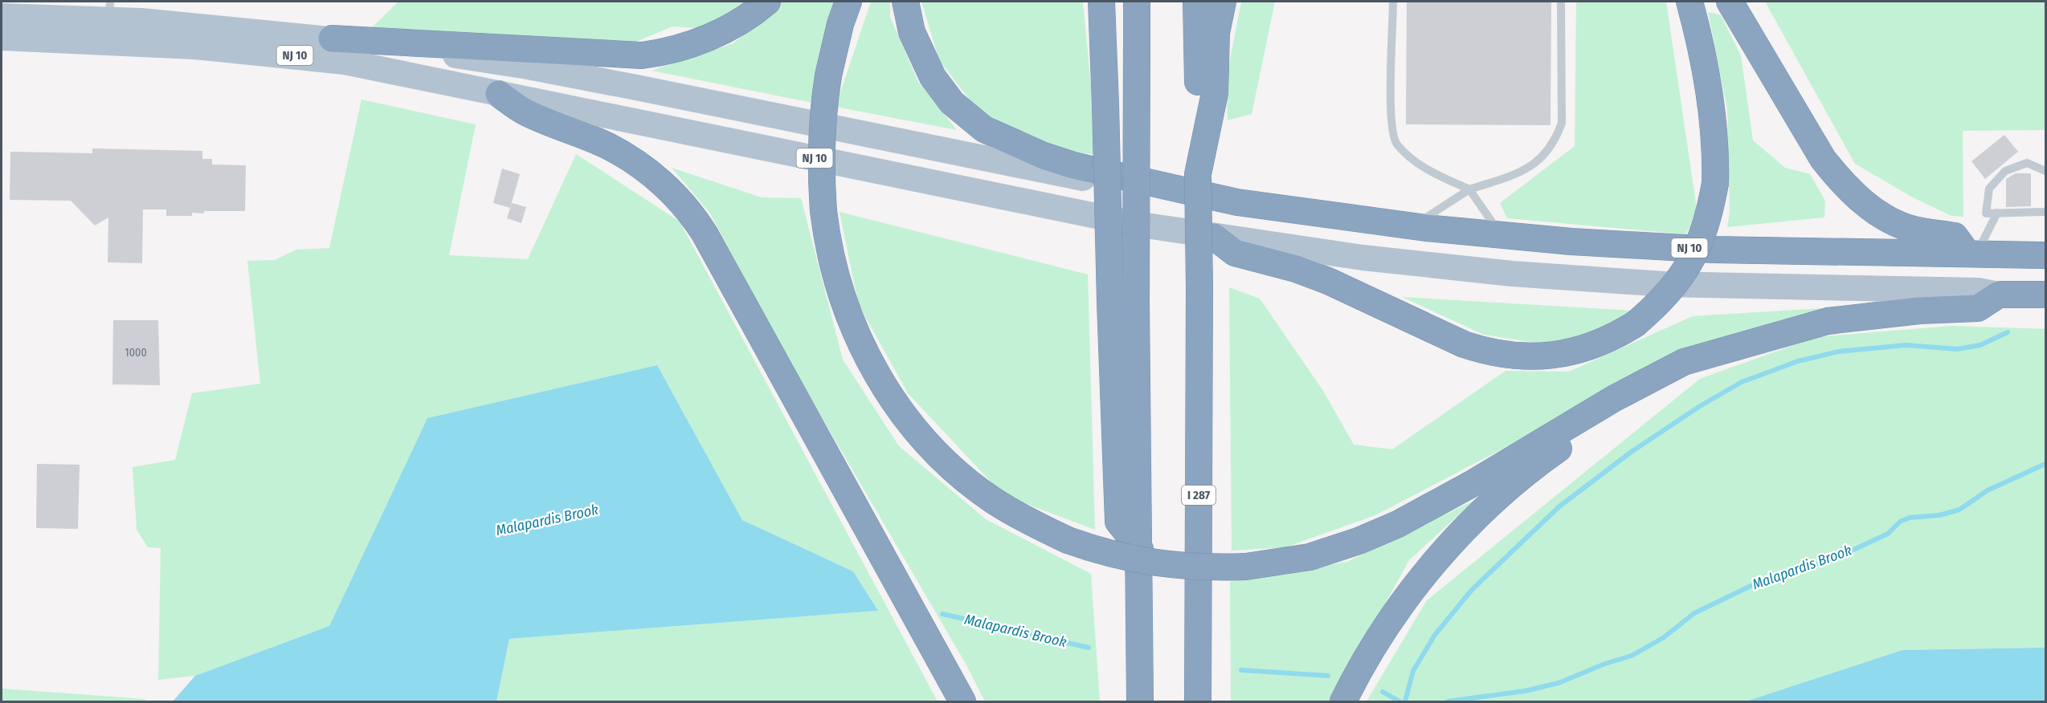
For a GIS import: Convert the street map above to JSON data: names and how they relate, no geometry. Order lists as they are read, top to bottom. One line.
{"streets":{"highway":["NJ 10","I 287"]},"water":["Malapardis Brook"],"house_numbers":["1000"]}
